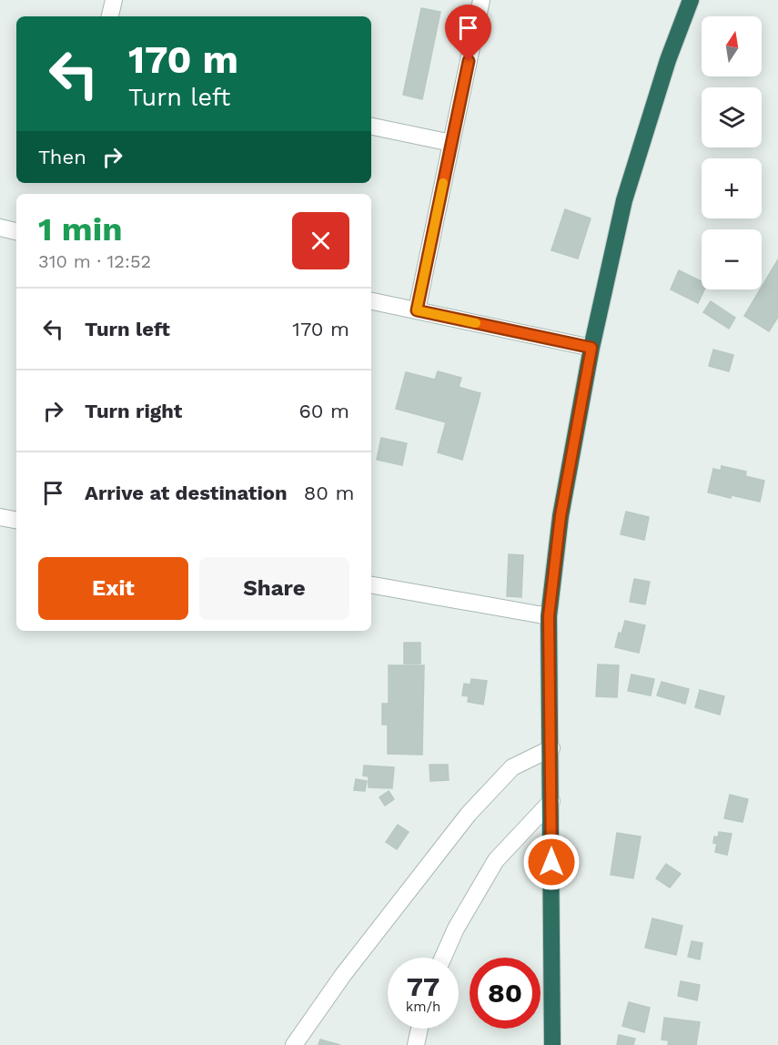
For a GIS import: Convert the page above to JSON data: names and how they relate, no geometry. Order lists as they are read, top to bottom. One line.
{"north":"top","page":{"map_buttons":["+","−"],"turn":["170 m","Turn left"],"then":"Then","heading":["1 min","310 m · 12:52"],"list":[{"name":"Turn left","value":"170 m"},{"name":"Turn right","value":"60 m"},{"name":"Arrive at destination","value":"80 m"}],"buttons":["Exit","Share"],"speed":"77 km/h","limit":"80"}}
